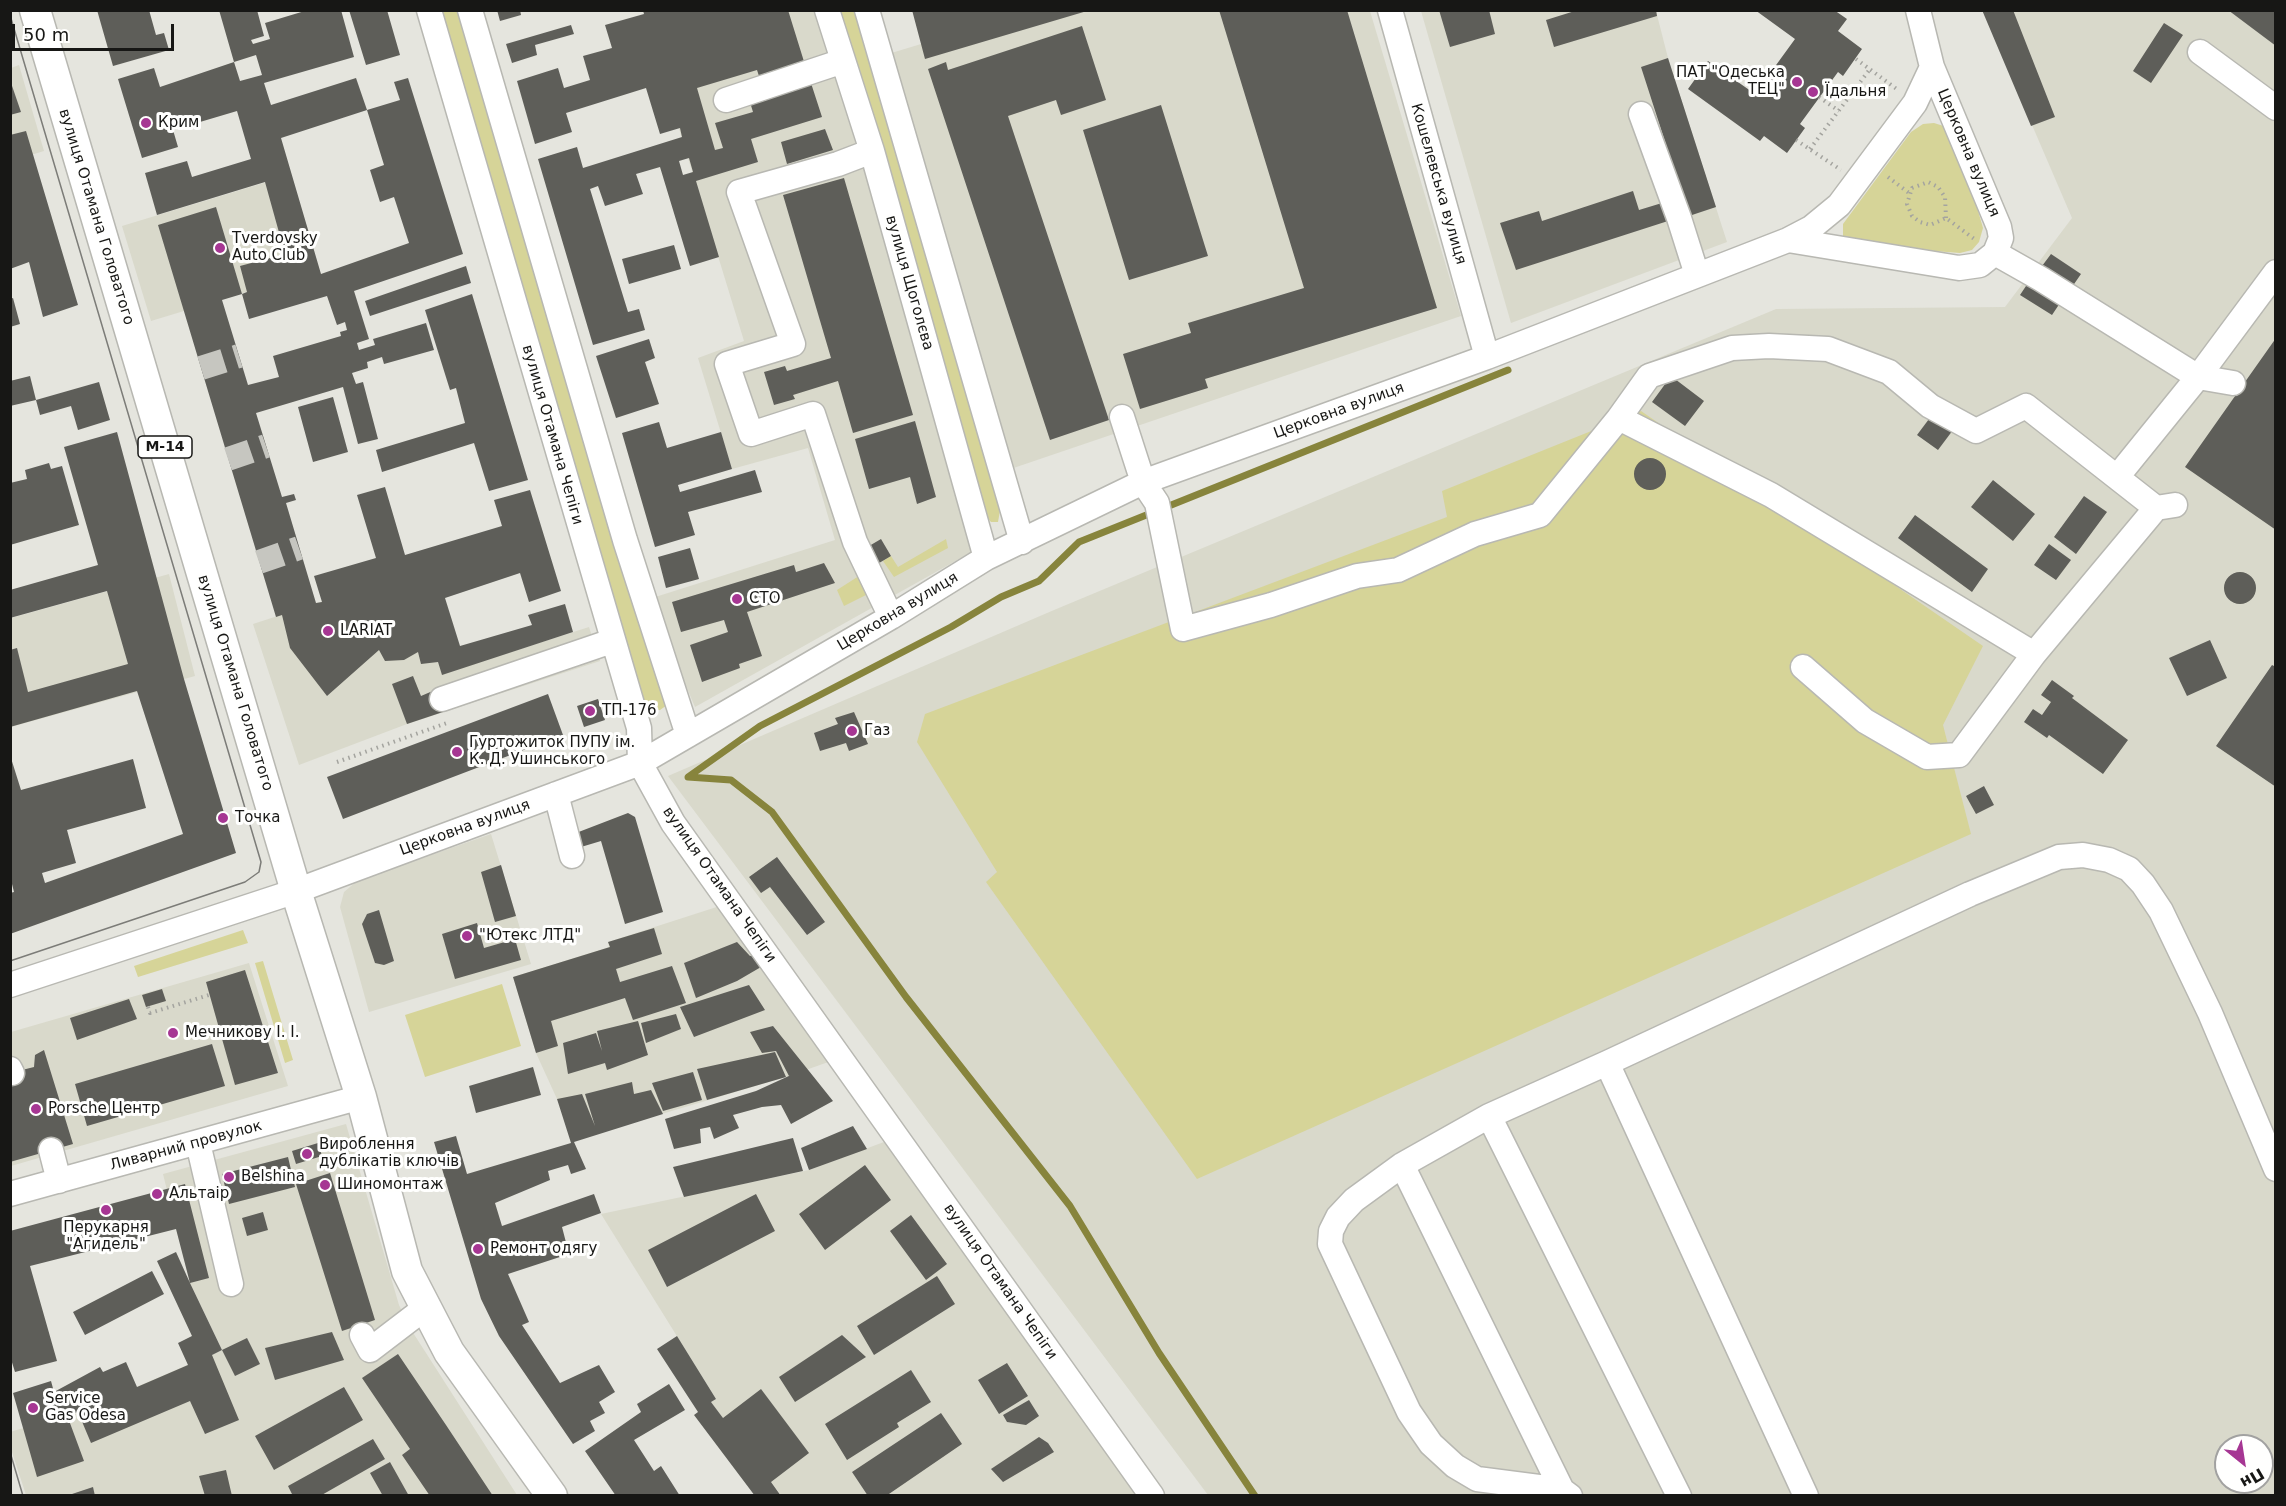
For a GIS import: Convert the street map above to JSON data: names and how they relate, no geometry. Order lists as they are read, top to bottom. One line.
{"streets":{"main road":["вулиця Отамана Головатого","М-14"],"street":["Церковна вулиця","Кошелевська вулиця","вулиця Щоголєва","вулиця Отамана Чепіги","Ливарний провулок"]},"crossings":[["Церковна вулиця","Кошелевська вулиця"],["Церковна вулиця","вулиця Отамана Головатого"],["Церковна вулиця","вулиця Щоголєва"],["Церковна вулиця","вулиця Отамана Чепіги"],["вулиця Отамана Головатого","Ливарний провулок"]],"places":["ПАТ \"Одеська ТЕЦ\"","Їдальня","Крим","Tverdovsky Auto Club","СТО","LARIAT","ТП-176","Газ","Гуртожиток ПУПУ ім. К. Д. Ушинського","Точка","\"Ютекс ЛТД\"","Мечникову І. І.","Porsche Центр","Вироблення дублікатів ключів","Belshina","Шиномонтаж","Альтаір","Перукарня \"Агидель\"","Ремонт одягу","Service Gas Odesa"],"scale_bar":"50 m","north":"bottom right"}
